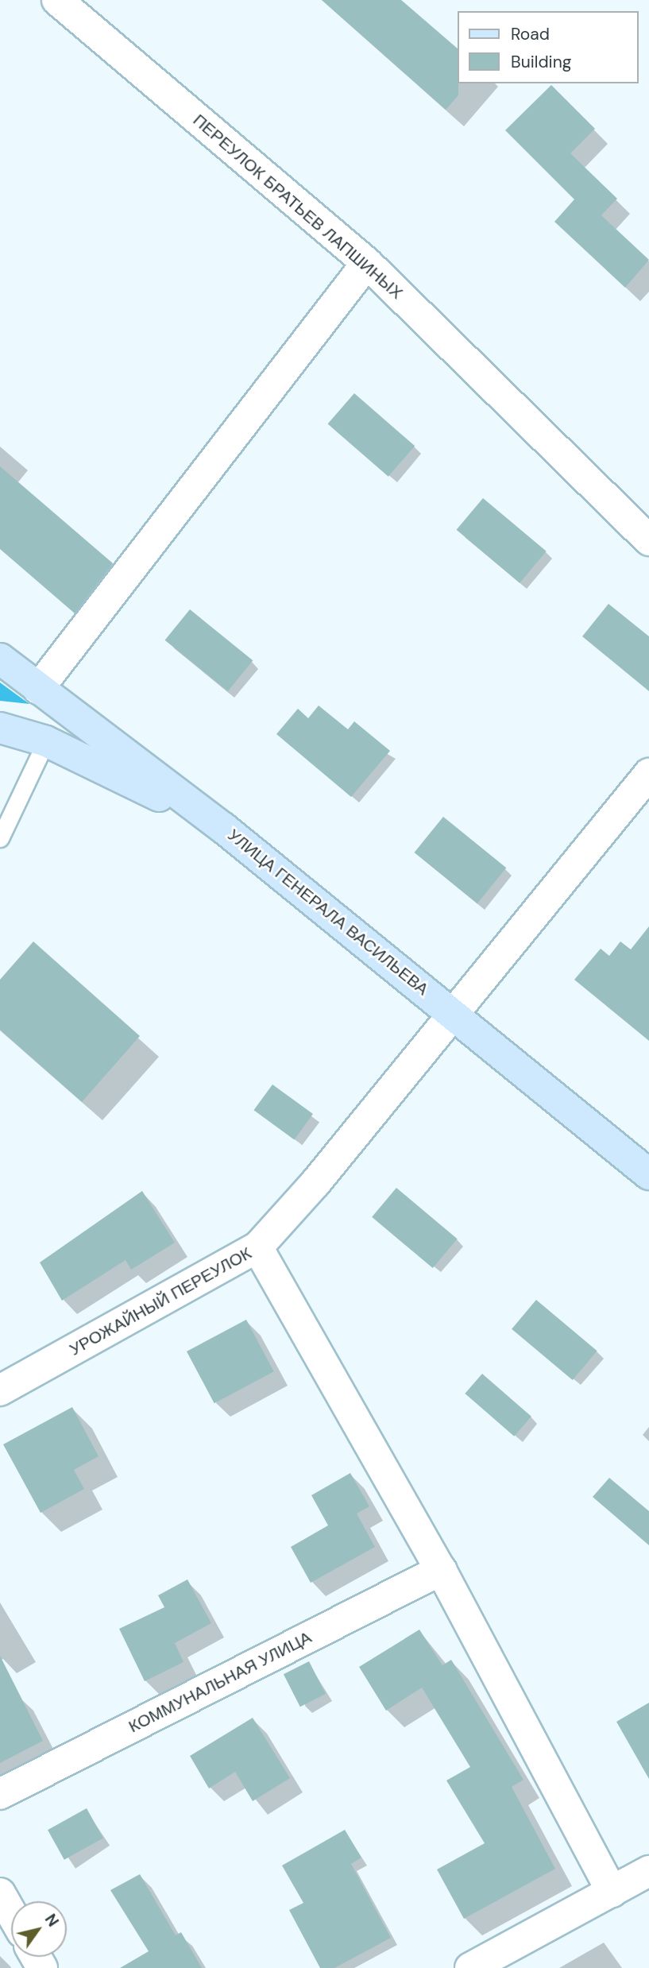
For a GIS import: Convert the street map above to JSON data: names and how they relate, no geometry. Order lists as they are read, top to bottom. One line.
{"streets":{"main road":["УЛИЦА ГЕНЕРАЛА ВАСИЛЬЕВА"],"street":["ПЕРЕУЛОК БРАТЬЕВ ЛАПШИНЫХ","УРОЖАЙНЫЙ ПЕРЕУЛОК","КОММУНАЛЬНАЯ УЛИЦА"]},"crossings":[["УЛИЦА ГЕНЕРАЛА ВАСИЛЬЕВА","УРОЖАЙНЫЙ ПЕРЕУЛОК"]],"legend":["Road","Building"],"north":"top right"}
